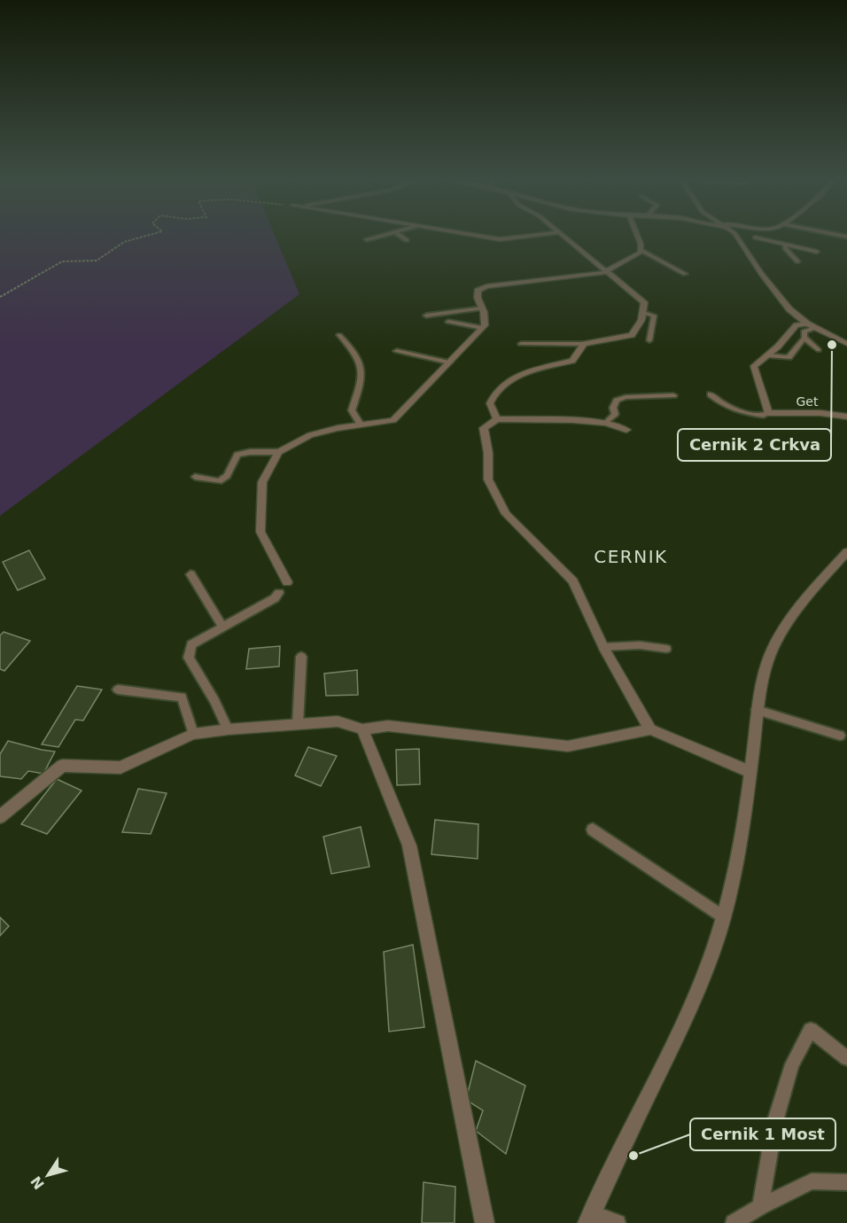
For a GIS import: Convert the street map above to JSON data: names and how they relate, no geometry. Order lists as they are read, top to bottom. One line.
{"streets":{"street":["Get"]},"districts":["CERNIK"],"places":["Cernik 2 Crkva","Cernik 1 Most"],"north":"bottom left"}
